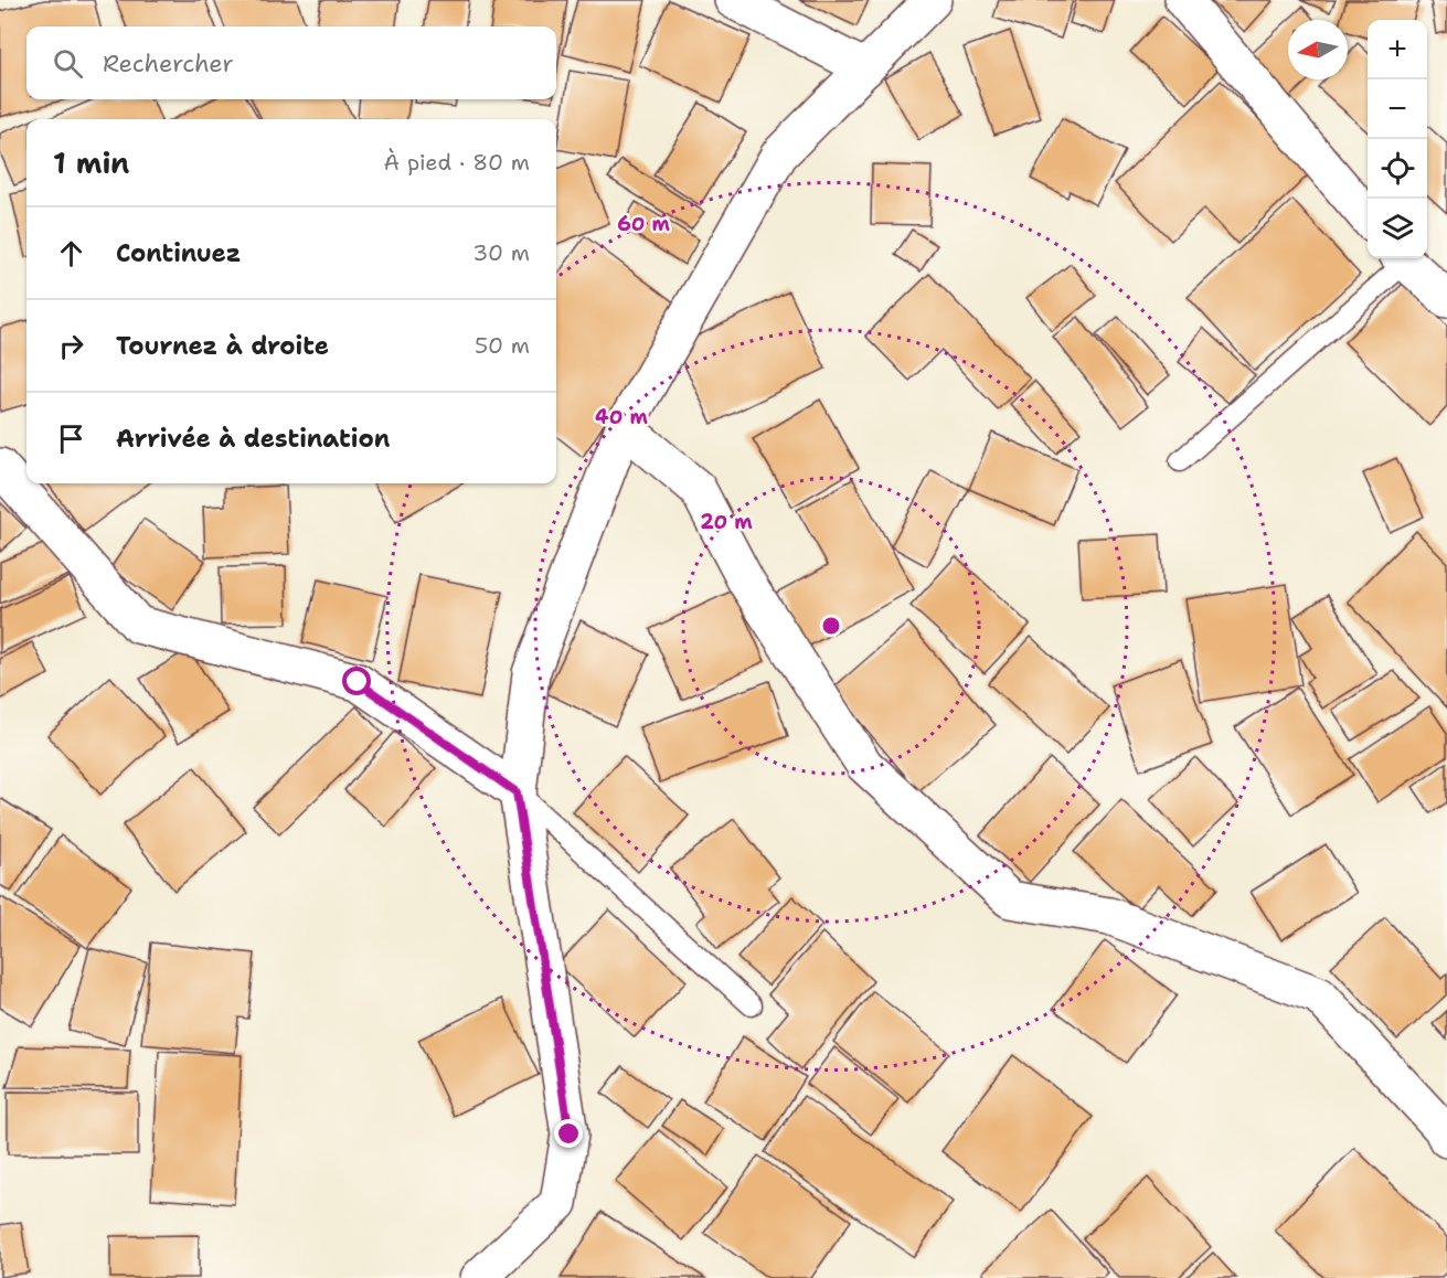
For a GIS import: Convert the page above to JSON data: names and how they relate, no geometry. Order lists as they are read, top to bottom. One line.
{"north":"left","page":{"map_buttons":["+","−"],"search":"Rechercher","heading":["1 min","À pied · 80 m"],"list":[["Continuez","30 m"],["Tournez à droite","50 m"],"Arrivée à destination"]},"rings":["60 m","40 m","20 m"]}
